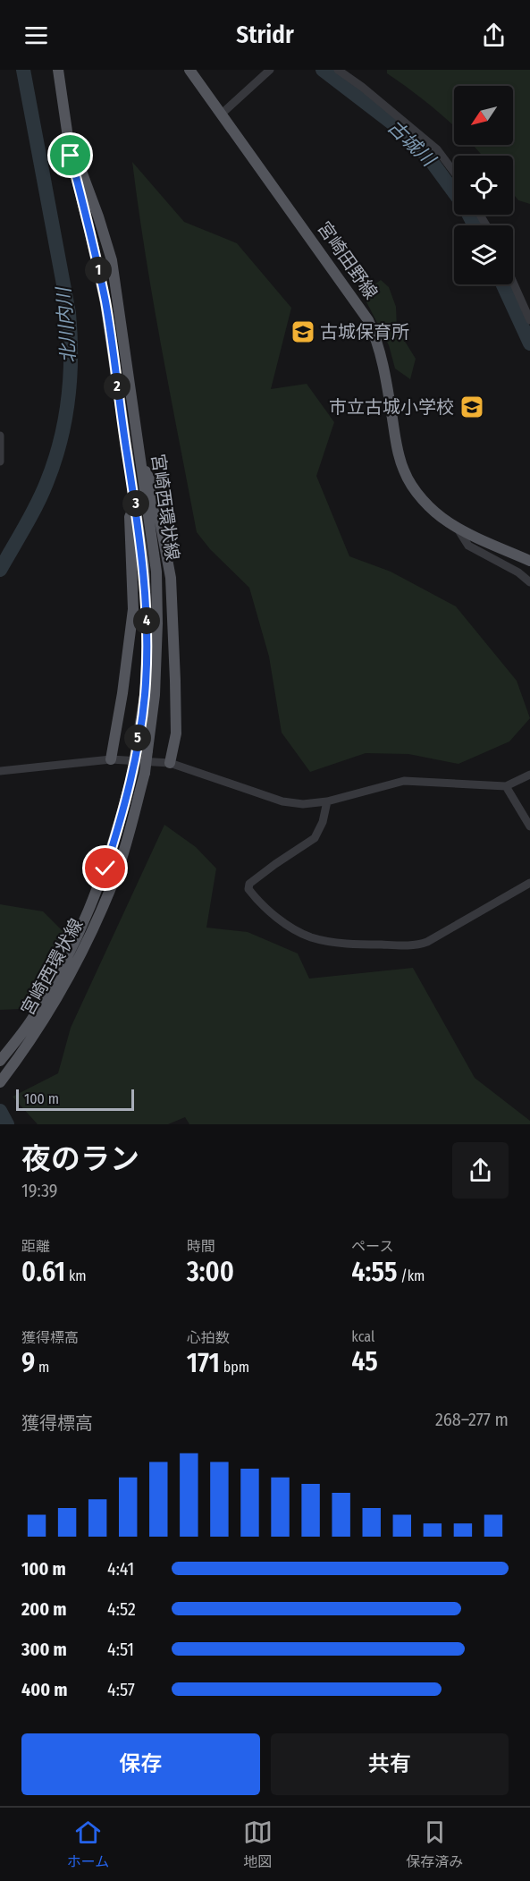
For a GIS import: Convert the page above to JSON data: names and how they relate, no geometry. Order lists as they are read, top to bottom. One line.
{"streets":{"main road":["宮崎田野線","宮崎西環状線"]},"water":["古城川","北川内川"],"places":{"school or university":["古城保育所","市立古城小学校"]},"scale_bar":"100 m","north":"bottom left","page":{"header":"Stridr","pins":["1","2","3","4","5"],"scale":"100 m","heading":["夜のラン","19:39"],"stats":[["距離","0.61 km"],["時間","3:00"],["ペース","4:55 /km"],["獲得標高","9 m"],["心拍数","171 bpm"],["kcal","45"]],"chart":["獲得標高","268–277 m"],"list":[{"name":"100 m","note":"4:41"},{"name":"200 m","note":"4:52"},{"name":"300 m","note":"4:51"},{"name":"400 m","note":"4:57"}],"buttons":["保存","共有"],"tabs":["ホーム","地図","保存済み"]}}
